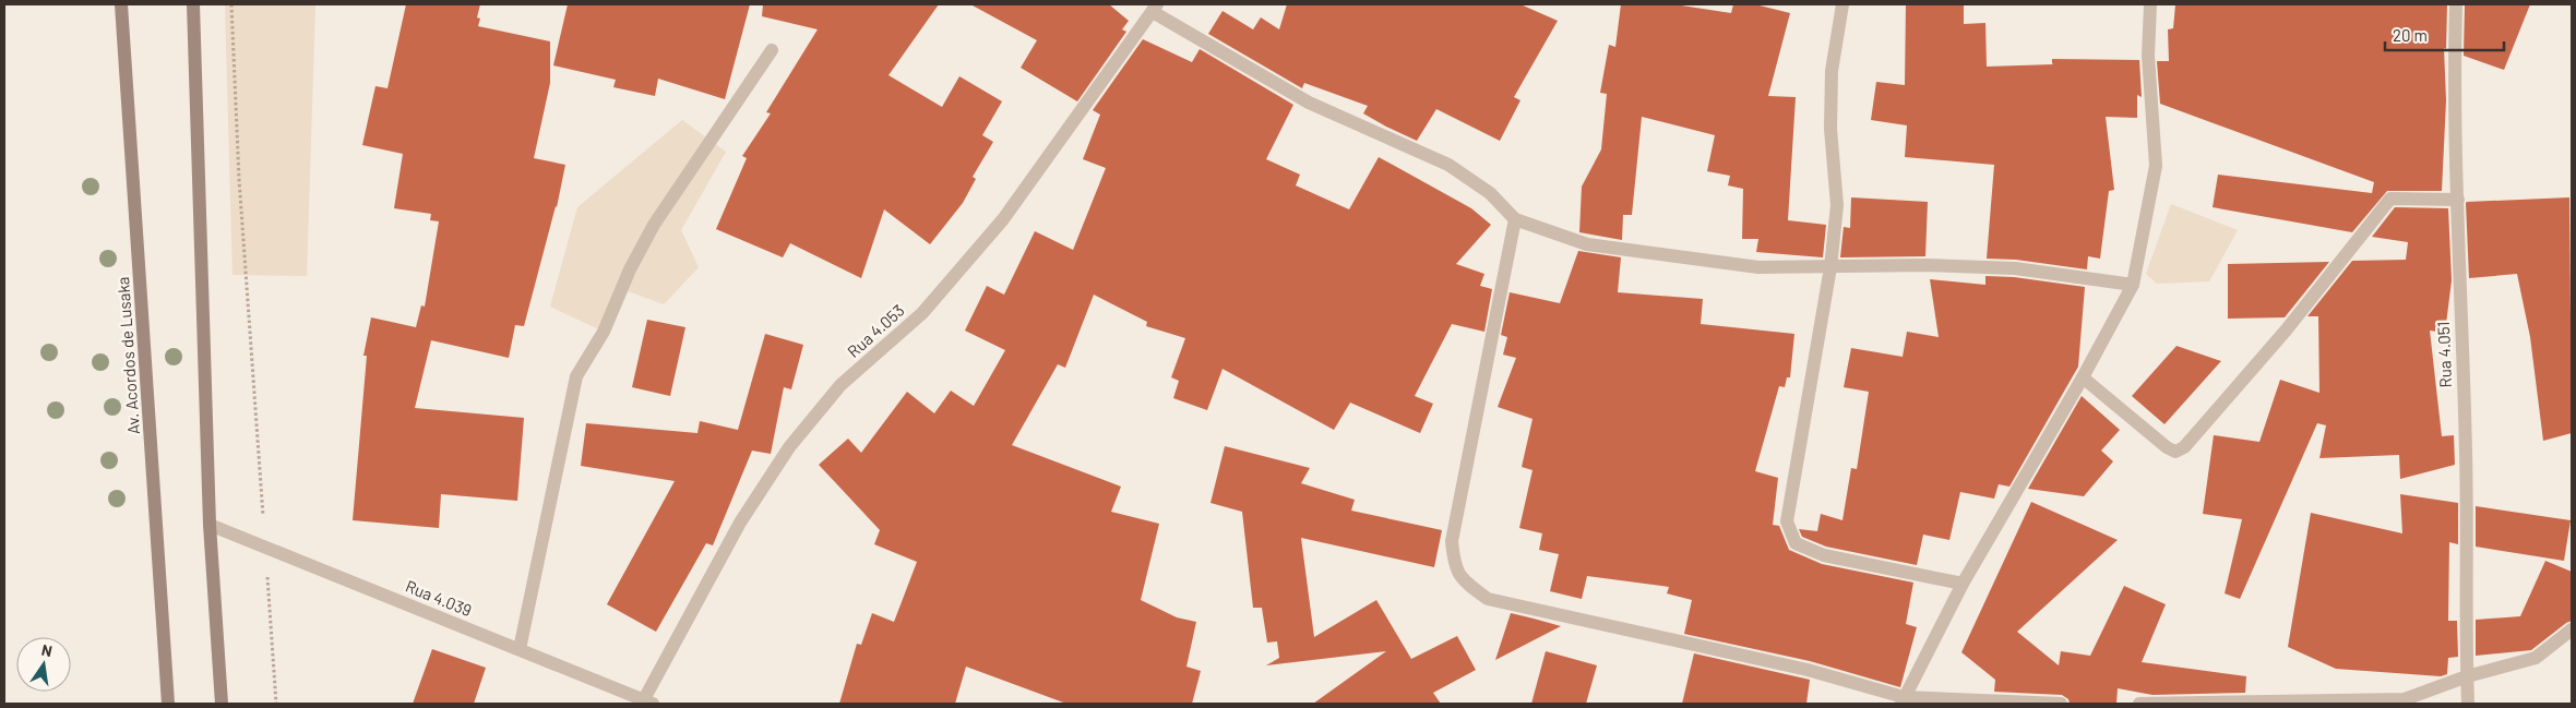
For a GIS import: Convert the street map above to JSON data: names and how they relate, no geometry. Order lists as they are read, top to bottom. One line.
{"streets":{"main road":["Av. Acordos de Lusaka"],"street":["Rua 4.053","Rua 4.051","Rua 4.039"]},"crossings":[["Rua 4.053","Rua 4.039"]],"scale_bar":"20 m","north":"top"}
